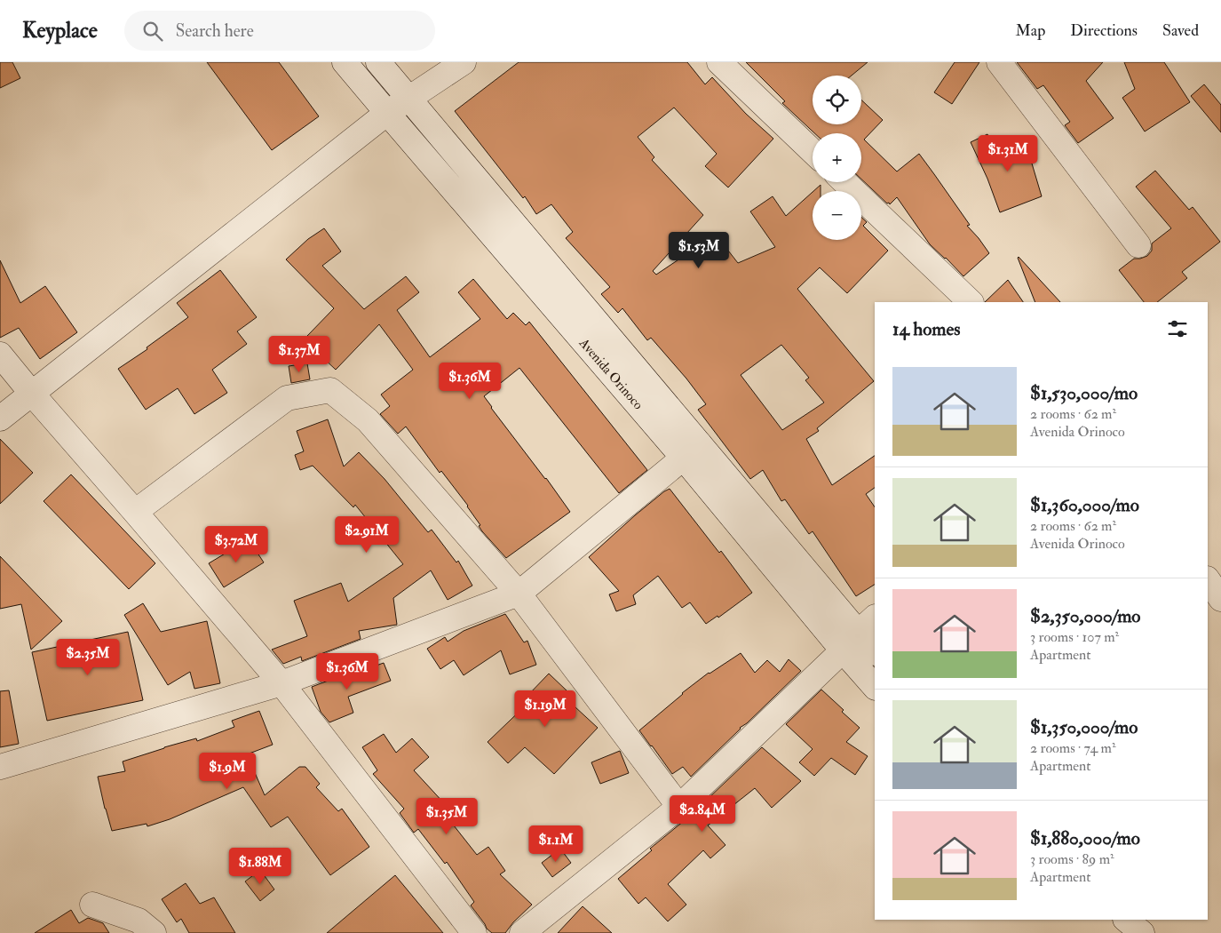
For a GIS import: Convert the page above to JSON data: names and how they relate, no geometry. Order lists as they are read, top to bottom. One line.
{"streets":{"street":["Avenida Orinoco"]},"page":{"header":"Keyplace","search":"Search here","nav":["Map","Directions","Saved"],"map_buttons":["+","−"],"price":["$1.31M","$1.53M","$1.37M","$1.36M","$2.91M","$3.72M","$2.35M","$1.36M","$1.19M","$1.9M","$2.84M","$1.35M","$1.1M","$1.88M"],"heading":"14 homes","list":[{"name":"$1,530,000/mo","note":"2 rooms · 62 m² · Avenida Orinoco"},{"name":"$1,360,000/mo","note":"2 rooms · 62 m² · Avenida Orinoco"},{"name":"$2,350,000/mo","note":"3 rooms · 107 m² · Apartment"},{"name":"$1,350,000/mo","note":"2 rooms · 74 m² · Apartment"},{"name":"$1,880,000/mo","note":"3 rooms · 89 m² · Apartment"}]}}
